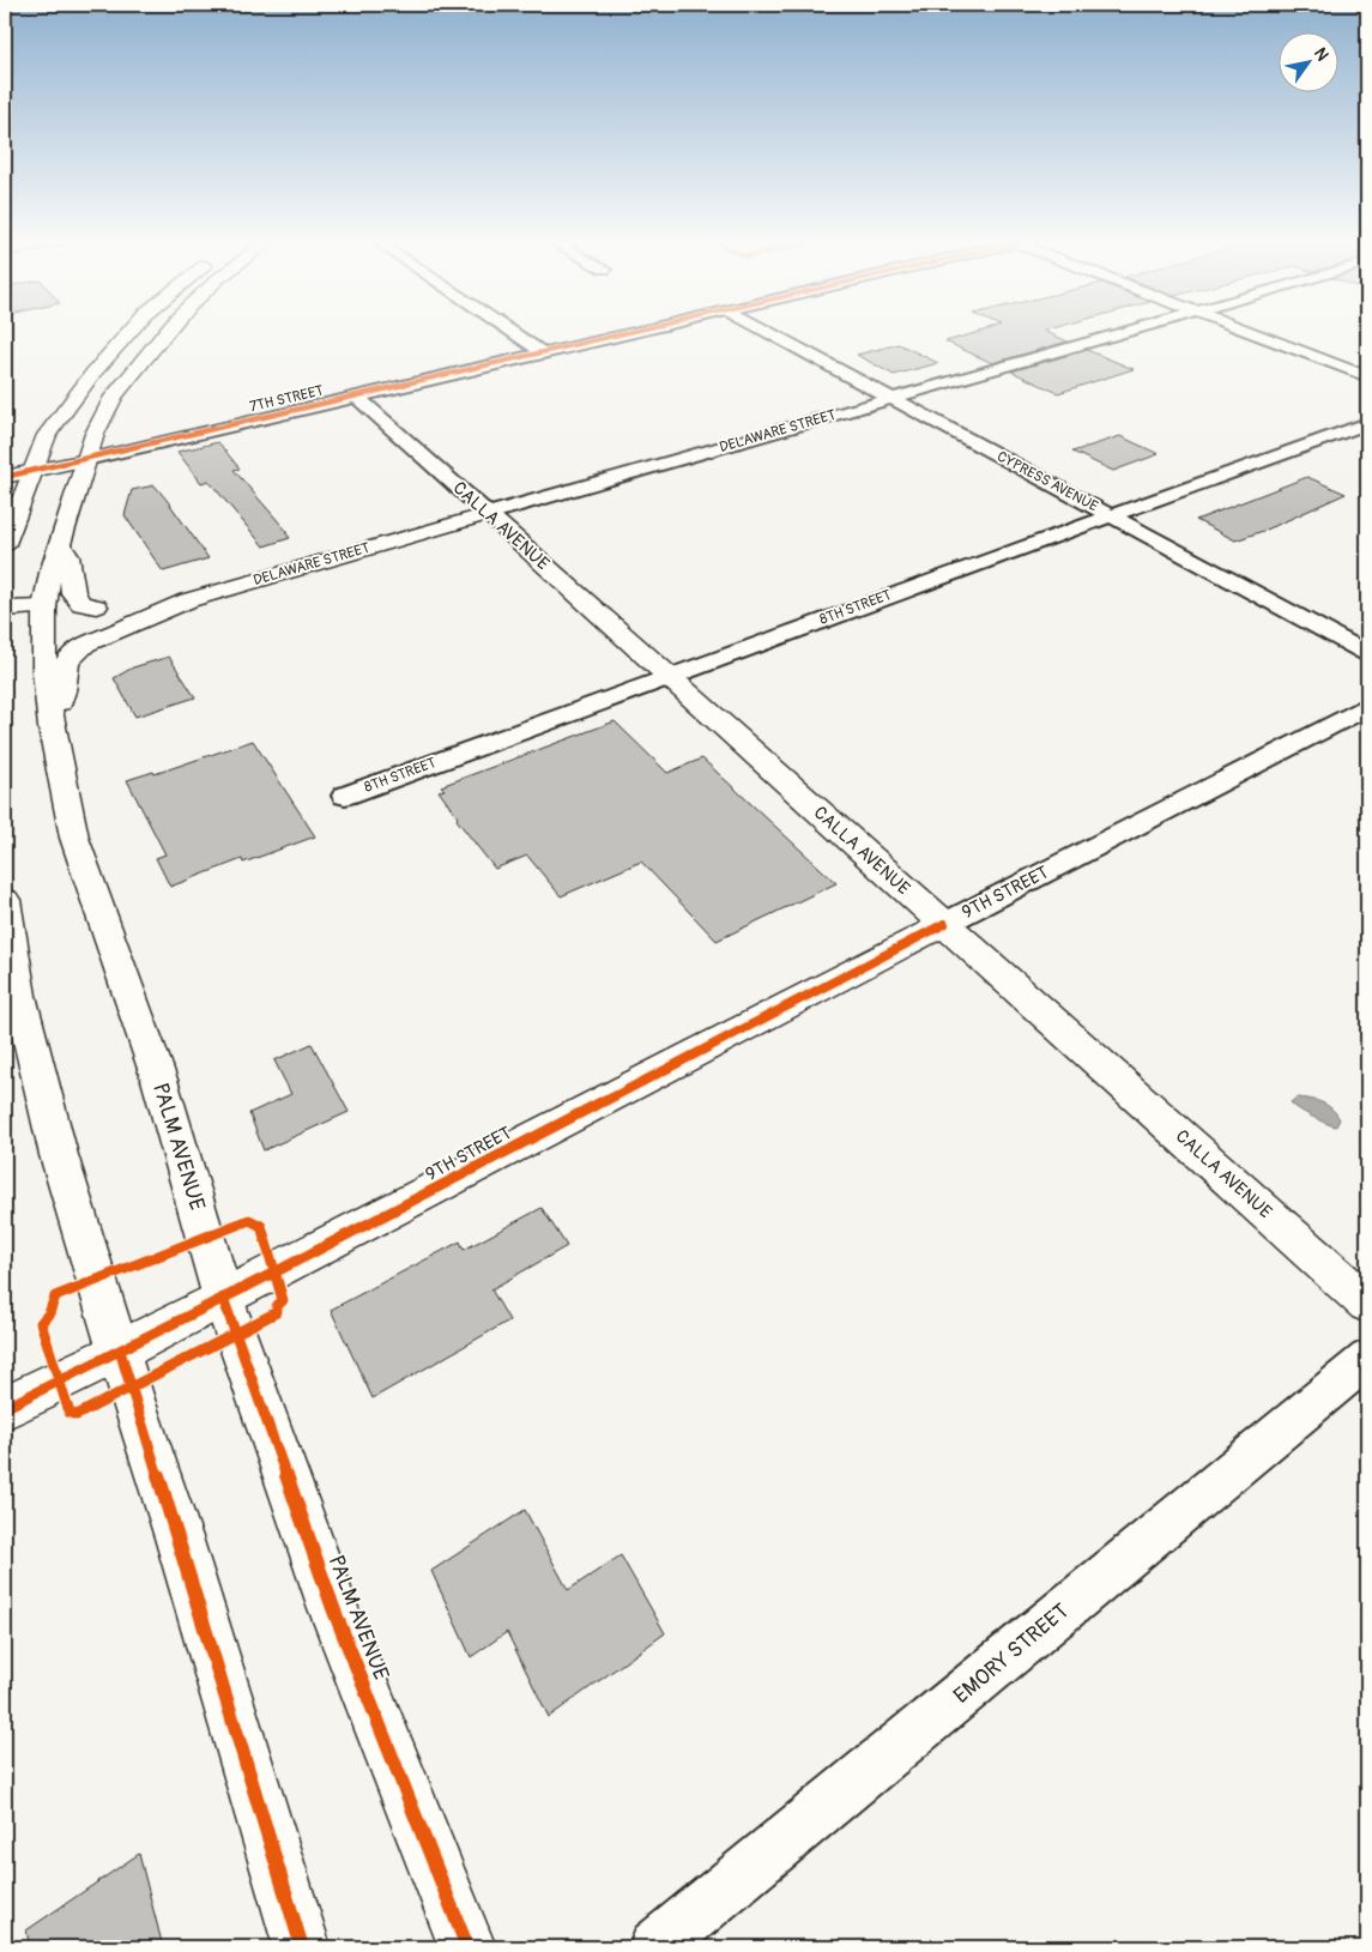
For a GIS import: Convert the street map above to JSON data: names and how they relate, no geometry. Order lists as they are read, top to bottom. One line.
{"streets":{"main road":["7TH STREET","DELAWARE STREET","CALLA AVENUE","9TH STREET","PALM AVENUE"],"street":["CYPRESS AVENUE","8TH STREET","EMORY STREET"]},"crossings":[["7TH STREET","CALLA AVENUE"],["7TH STREET","PALM AVENUE"],["DELAWARE STREET","CYPRESS AVENUE"],["DELAWARE STREET","CALLA AVENUE"],["DELAWARE STREET","PALM AVENUE"],["CYPRESS AVENUE","8TH STREET"],["CALLA AVENUE","8TH STREET"],["CALLA AVENUE","9TH STREET"],["9TH STREET","PALM AVENUE"]],"north":"top right"}
